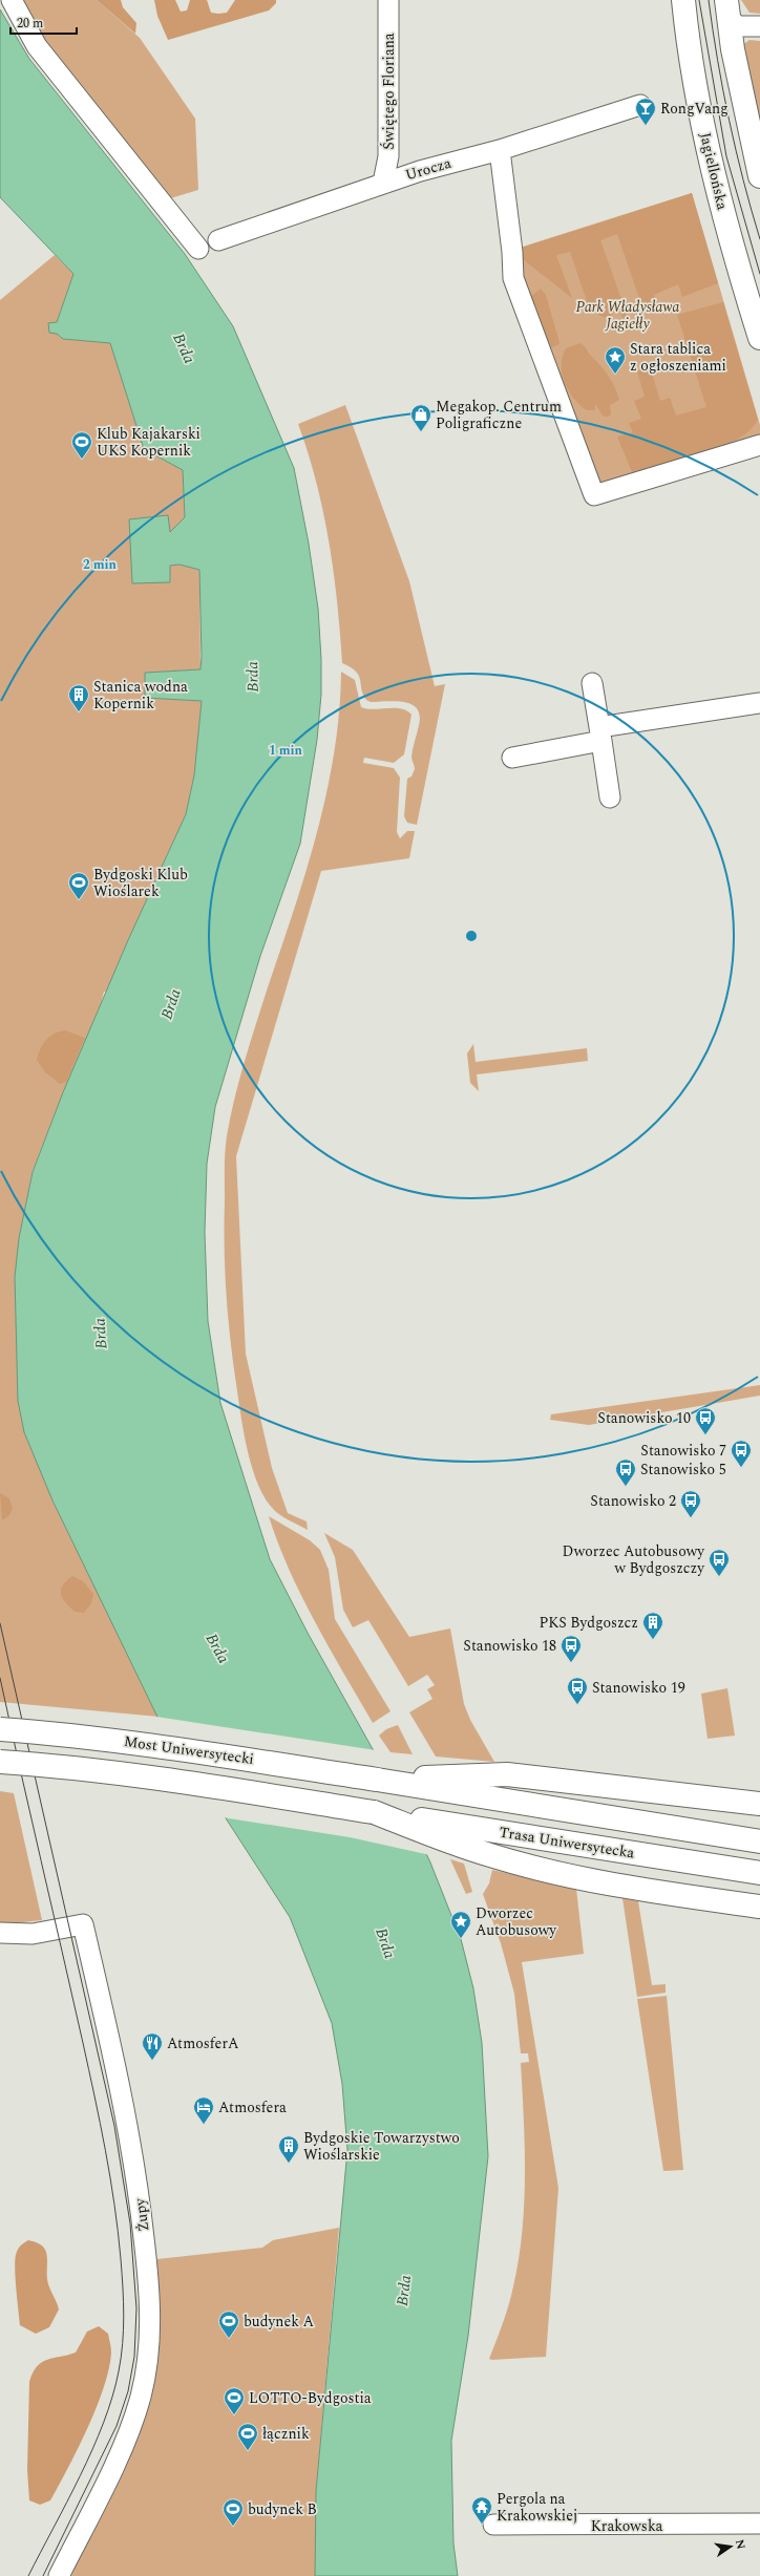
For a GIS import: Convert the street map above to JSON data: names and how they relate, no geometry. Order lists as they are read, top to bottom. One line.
{"streets":{"main road":["Jagiellońska","Most Uniwersytecki","Trasa Uniwersytecka"],"street":["Świętego Floriana","Urocza","Żupy","Krakowska"]},"crossings":[["Świętego Floriana","Urocza"]],"water":["Brda"],"parks":["Park Władysława Jagiełły"],"places":{"bar":["RongVang"],"place":["Stara tablica z ogłoszeniami","Dworzec Autobusowy"],"shop":["Megakop. Centrum Poligraficzne"],"sports":["Klub Kajakarski UKS Kopernik","Bydgoski Klub Wioślarek","budynek A","LOTTO-Bydgostia","łącznik","budynek B"],"building":["Stanica wodna Kopernik","PKS Bydgoszcz","Bydgoskie Towarzystwo Wioślarskie"],"bus stop":["Stanowisko 10","Stanowisko 7","Stanowisko 5","Stanowisko 2","Dworzec Autobusowy w Bydgoszczy","Stanowisko 18","Stanowisko 19"],"restaurant":["AtmosferA"],"hotel":["Atmosfera"],"temple":["Pergola na Krakowskiej"]},"scale_bar":"20 m","north":"right","rings":["2 min","1 min"]}
